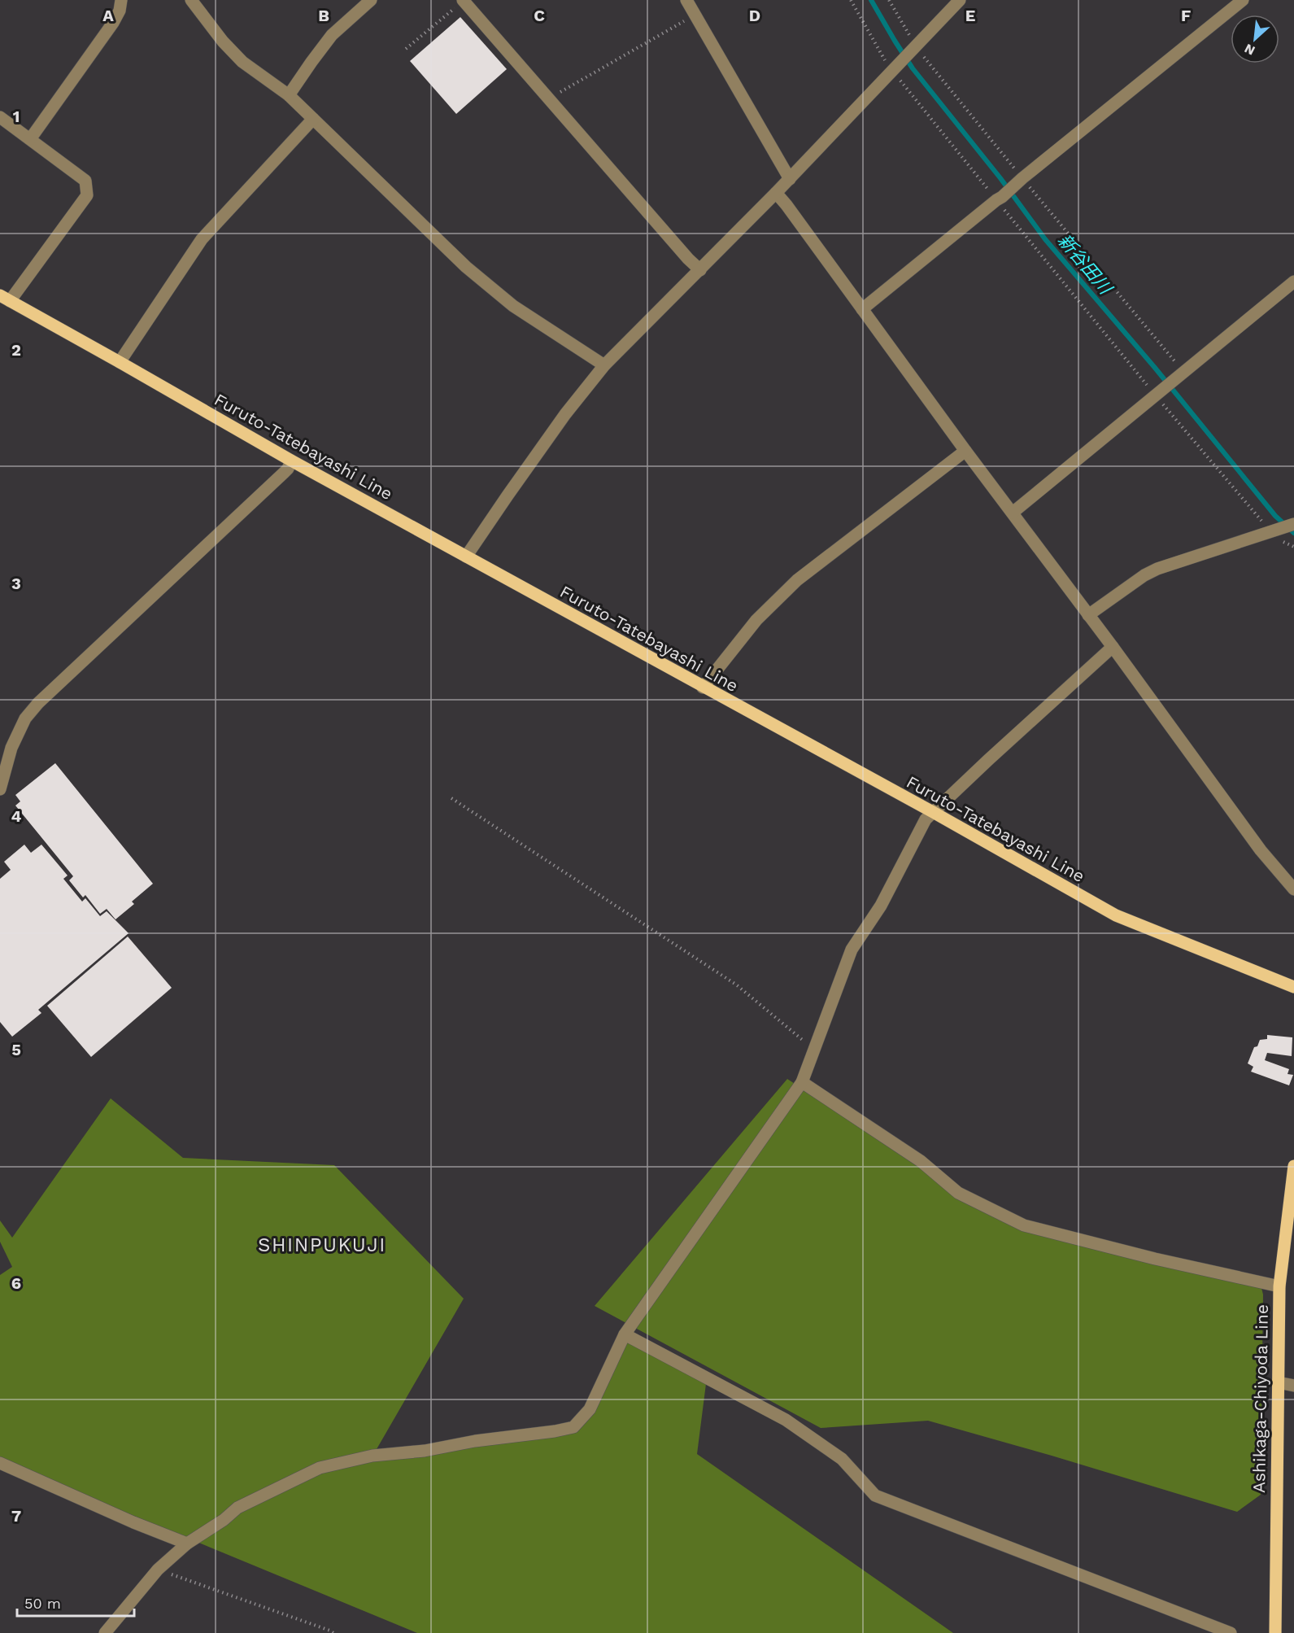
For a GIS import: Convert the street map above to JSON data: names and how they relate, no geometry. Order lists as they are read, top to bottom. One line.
{"streets":{"main road":["Furuto-Tatebayashi Line","Ashikaga-Chiyoda Line"]},"districts":["SHINPUKUJI"],"water":["新谷田川"],"scale_bar":"50 m","north":"bottom left","grid":{"columns":["A","B","C","D","E","F"],"rows":["1","2","3","4","5","6","7"]}}
